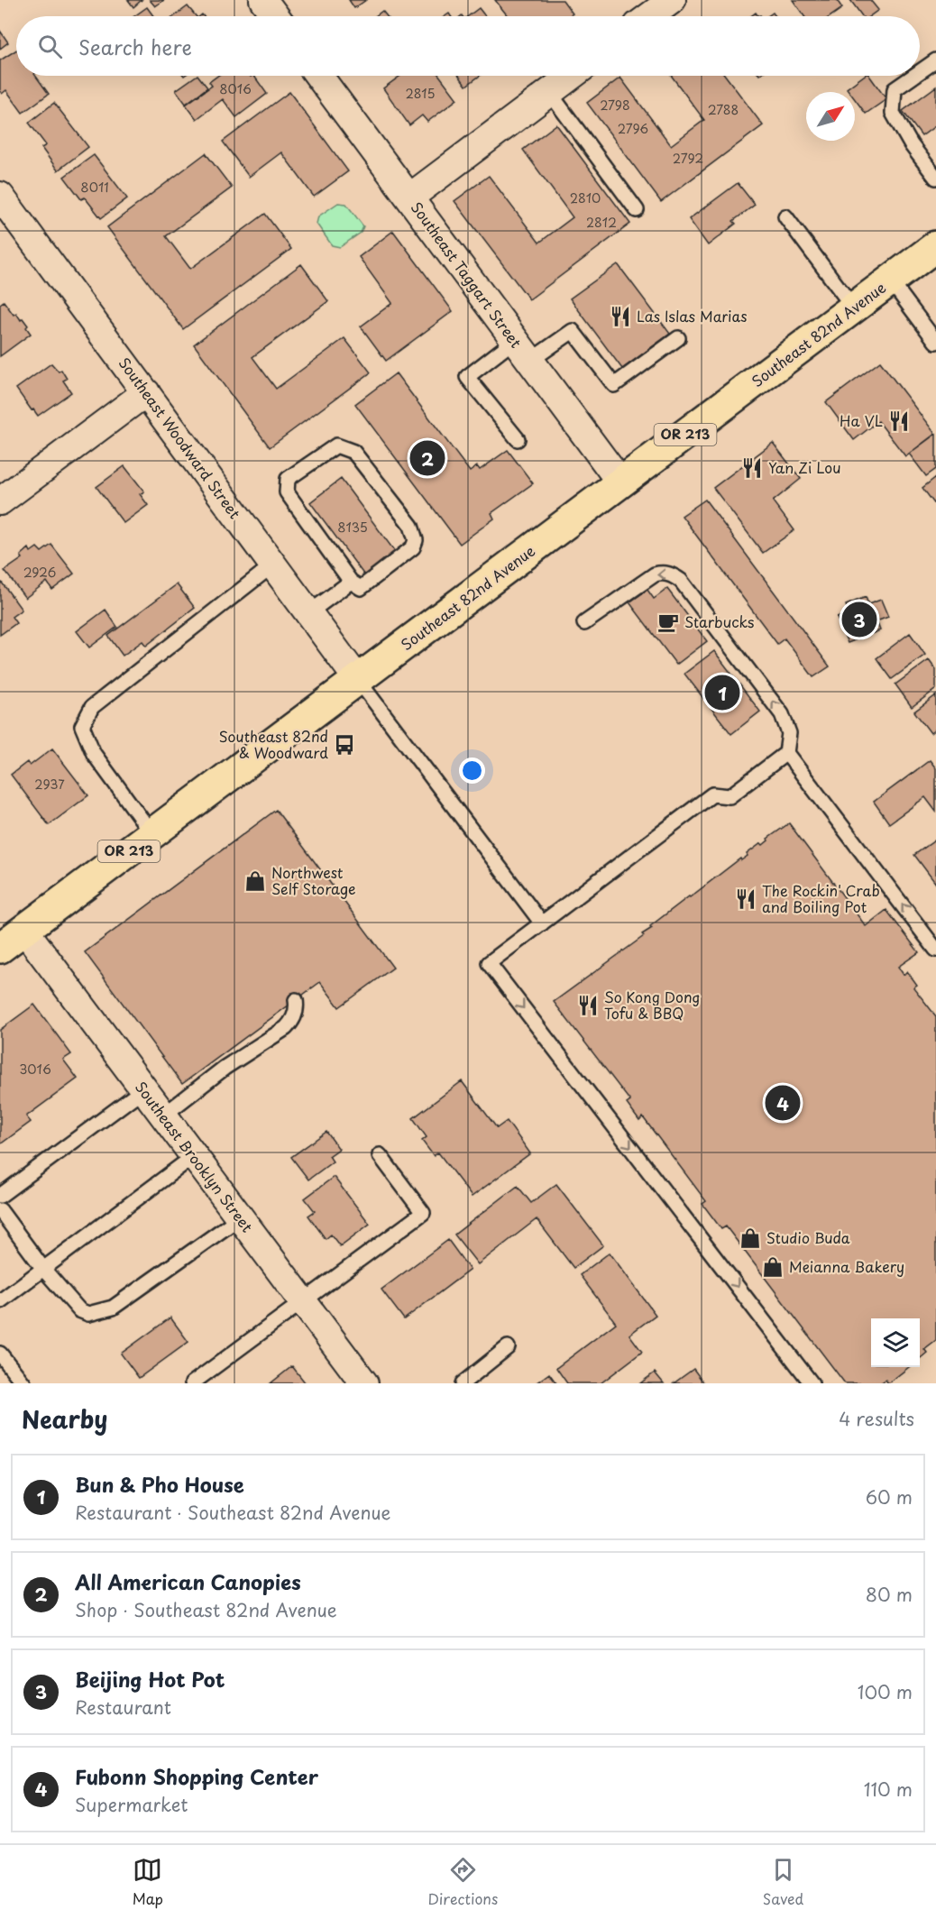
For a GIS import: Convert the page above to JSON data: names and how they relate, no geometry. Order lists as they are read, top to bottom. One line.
{"streets":{"main road":["Southeast 82nd Avenue","OR 213"],"street":["Southeast Taggart Street","Southeast Woodward Street","Southeast Brooklyn Street"]},"crossings":[["Southeast Taggart Street","Southeast 82nd Avenue"],["Southeast 82nd Avenue","Southeast Woodward Street"],["Southeast 82nd Avenue","Southeast Brooklyn Street"]],"places":{"restaurant":["Las Islas Marias","Ha VL","Yan Zi Lou","The Rockin' Crab and Boiling Pot","So Kong Dong Tofu & BBQ"],"cafe":["Starbucks"],"bus stop":["Southeast 82nd & Woodward"],"shop":["Northwest Self Storage","Studio Buda","Meianna Bakery"]},"house_numbers":["8016","2815","2798","2788","2796","2792","8011","2810","2812","8135","2926","2937","3016"],"north":"top right","page":{"search":"Search here","pins":["2","3","1","4"],"heading":["Nearby","4 results"],"list":[{"mark":"1","name":"Bun & Pho House","note":"Restaurant · Southeast 82nd Avenue","value":"60 m"},{"mark":"2","name":"All American Canopies","note":"Shop · Southeast 82nd Avenue","value":"80 m"},{"mark":"3","name":"Beijing Hot Pot","note":"Restaurant","value":"100 m"},{"mark":"4","name":"Fubonn Shopping Center","note":"Supermarket","value":"110 m"}],"nav":["Map","Directions","Saved"]}}
